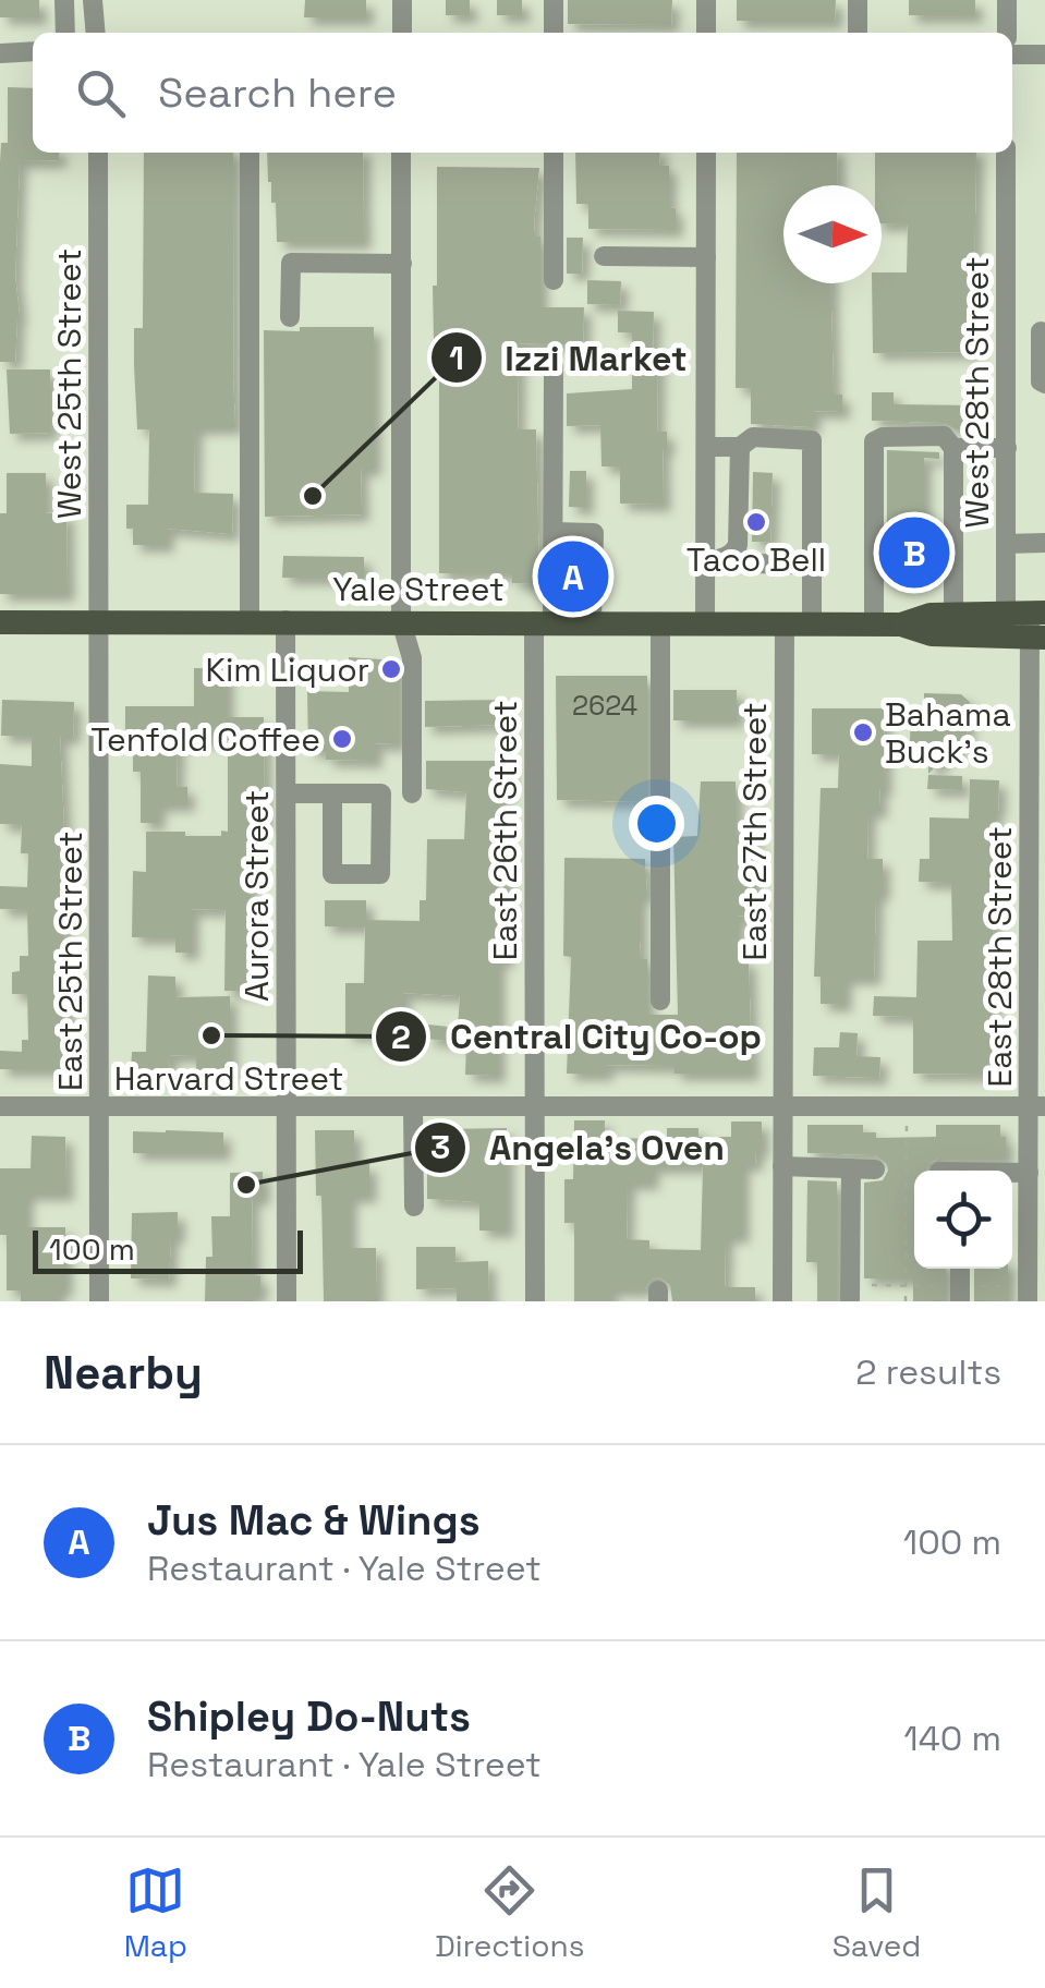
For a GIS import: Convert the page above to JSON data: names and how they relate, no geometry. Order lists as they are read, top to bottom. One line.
{"streets":{"main road":["Yale Street"],"street":["West 25th Street","West 28th Street","East 26th Street","East 27th Street","Aurora Street","East 28th Street","East 25th Street","Harvard Street"]},"crossings":[["West 25th Street","Yale Street"],["West 25th Street","East 25th Street"],["West 28th Street","Yale Street"],["West 28th Street","East 28th Street"],["Yale Street","East 26th Street"],["Yale Street","East 27th Street"],["Yale Street","Aurora Street"],["Yale Street","East 28th Street"],["Yale Street","East 25th Street"],["East 26th Street","Harvard Street"],["East 27th Street","Harvard Street"],["Aurora Street","Harvard Street"],["East 28th Street","Harvard Street"],["East 25th Street","Harvard Street"]],"places":["Izzi Market","Taco Bell","Kim Liquor","Bahama Buck's","Tenfold Coffee","Central City Co-op","Angela's Oven"],"house_numbers":["2624"],"scale_bar":"100 m","north":"right","page":{"search":"Search here","pins":["B","A"],"scale":"100 m","heading":["Nearby","2 results"],"list":[{"mark":"A","name":"Jus Mac & Wings","note":"Restaurant · Yale Street","value":"100 m"},{"mark":"B","name":"Shipley Do-Nuts","note":"Restaurant · Yale Street","value":"140 m"}],"nav":["Map","Directions","Saved"]}}
